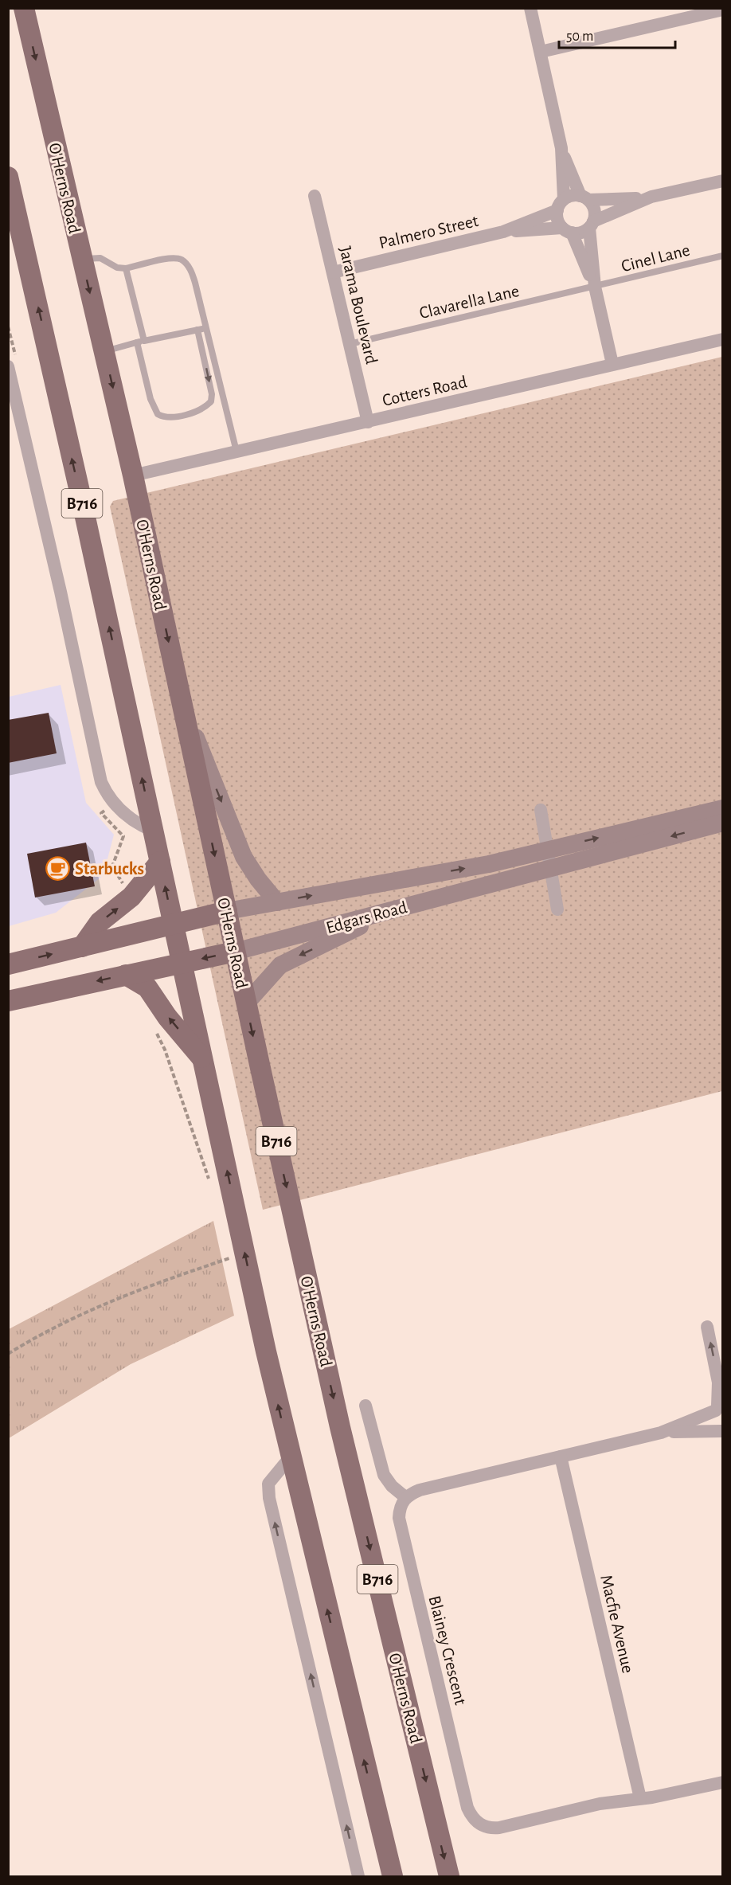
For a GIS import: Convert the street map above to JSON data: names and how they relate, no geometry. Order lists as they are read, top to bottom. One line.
{"streets":{"main road":["O'Herns Road","B716","Edgars Road"],"street":["Palmero Street","Jarama Boulevard","Cotters Road","Macfie Avenue","Blainey Crescent"],"lane":["Cinel Lane","Clavarella Lane"]},"crossings":[["O'Herns Road","Cotters Road"],["O'Herns Road","Edgars Road"],["Palmero Street","Jarama Boulevard"],["Cinel Lane","Clavarella Lane"],["Clavarella Lane","Jarama Boulevard"],["Jarama Boulevard","Cotters Road"],["B716","Edgars Road"],["Macfie Avenue","Blainey Crescent"]],"places":{"cafe":["Starbucks"]},"scale_bar":"50 m"}
